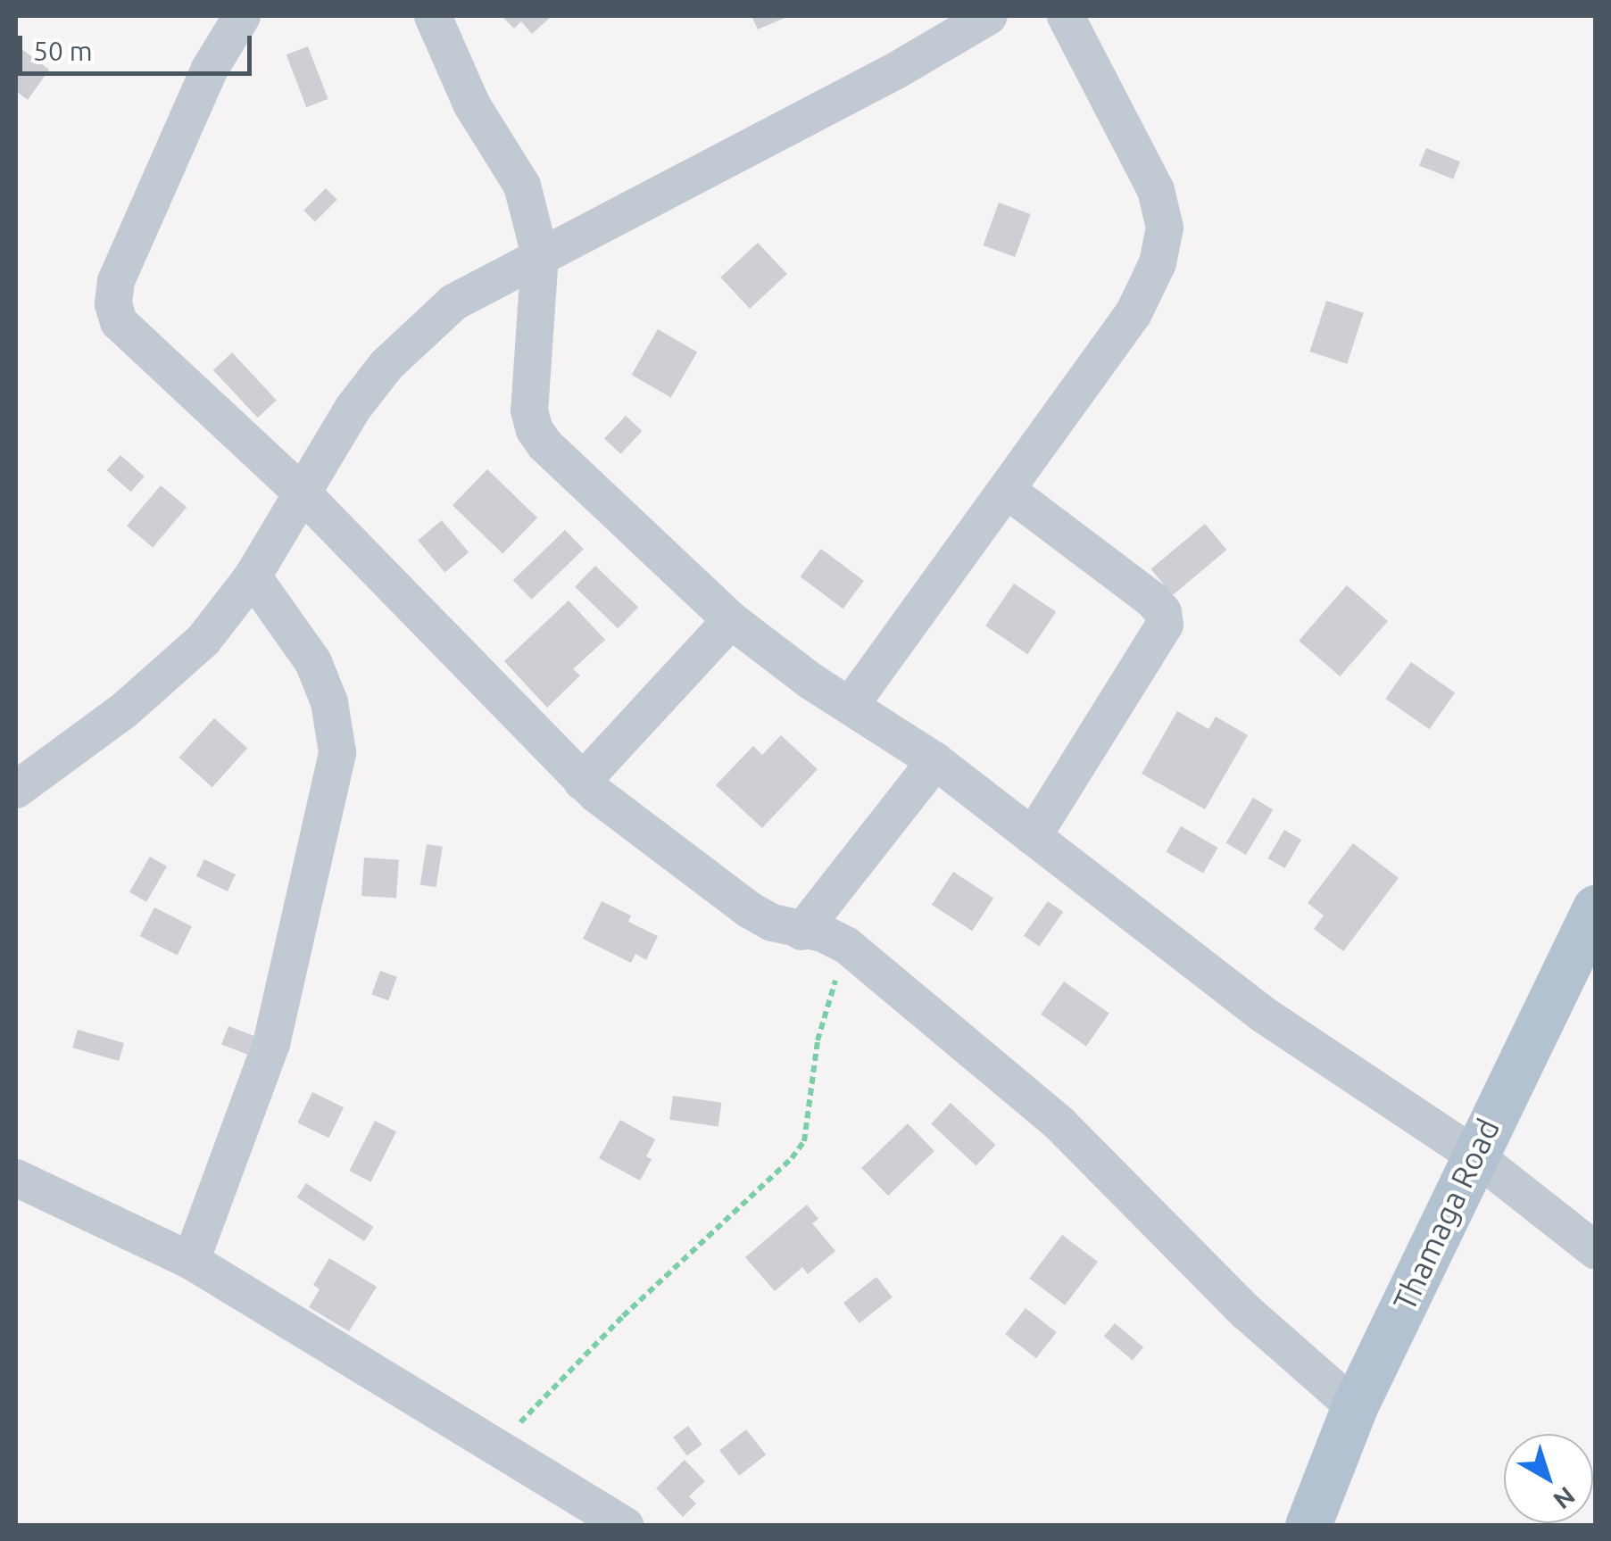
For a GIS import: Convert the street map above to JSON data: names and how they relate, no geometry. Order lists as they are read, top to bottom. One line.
{"streets":{"main road":["Thamaga Road"]},"scale_bar":"50 m","north":"bottom right"}
